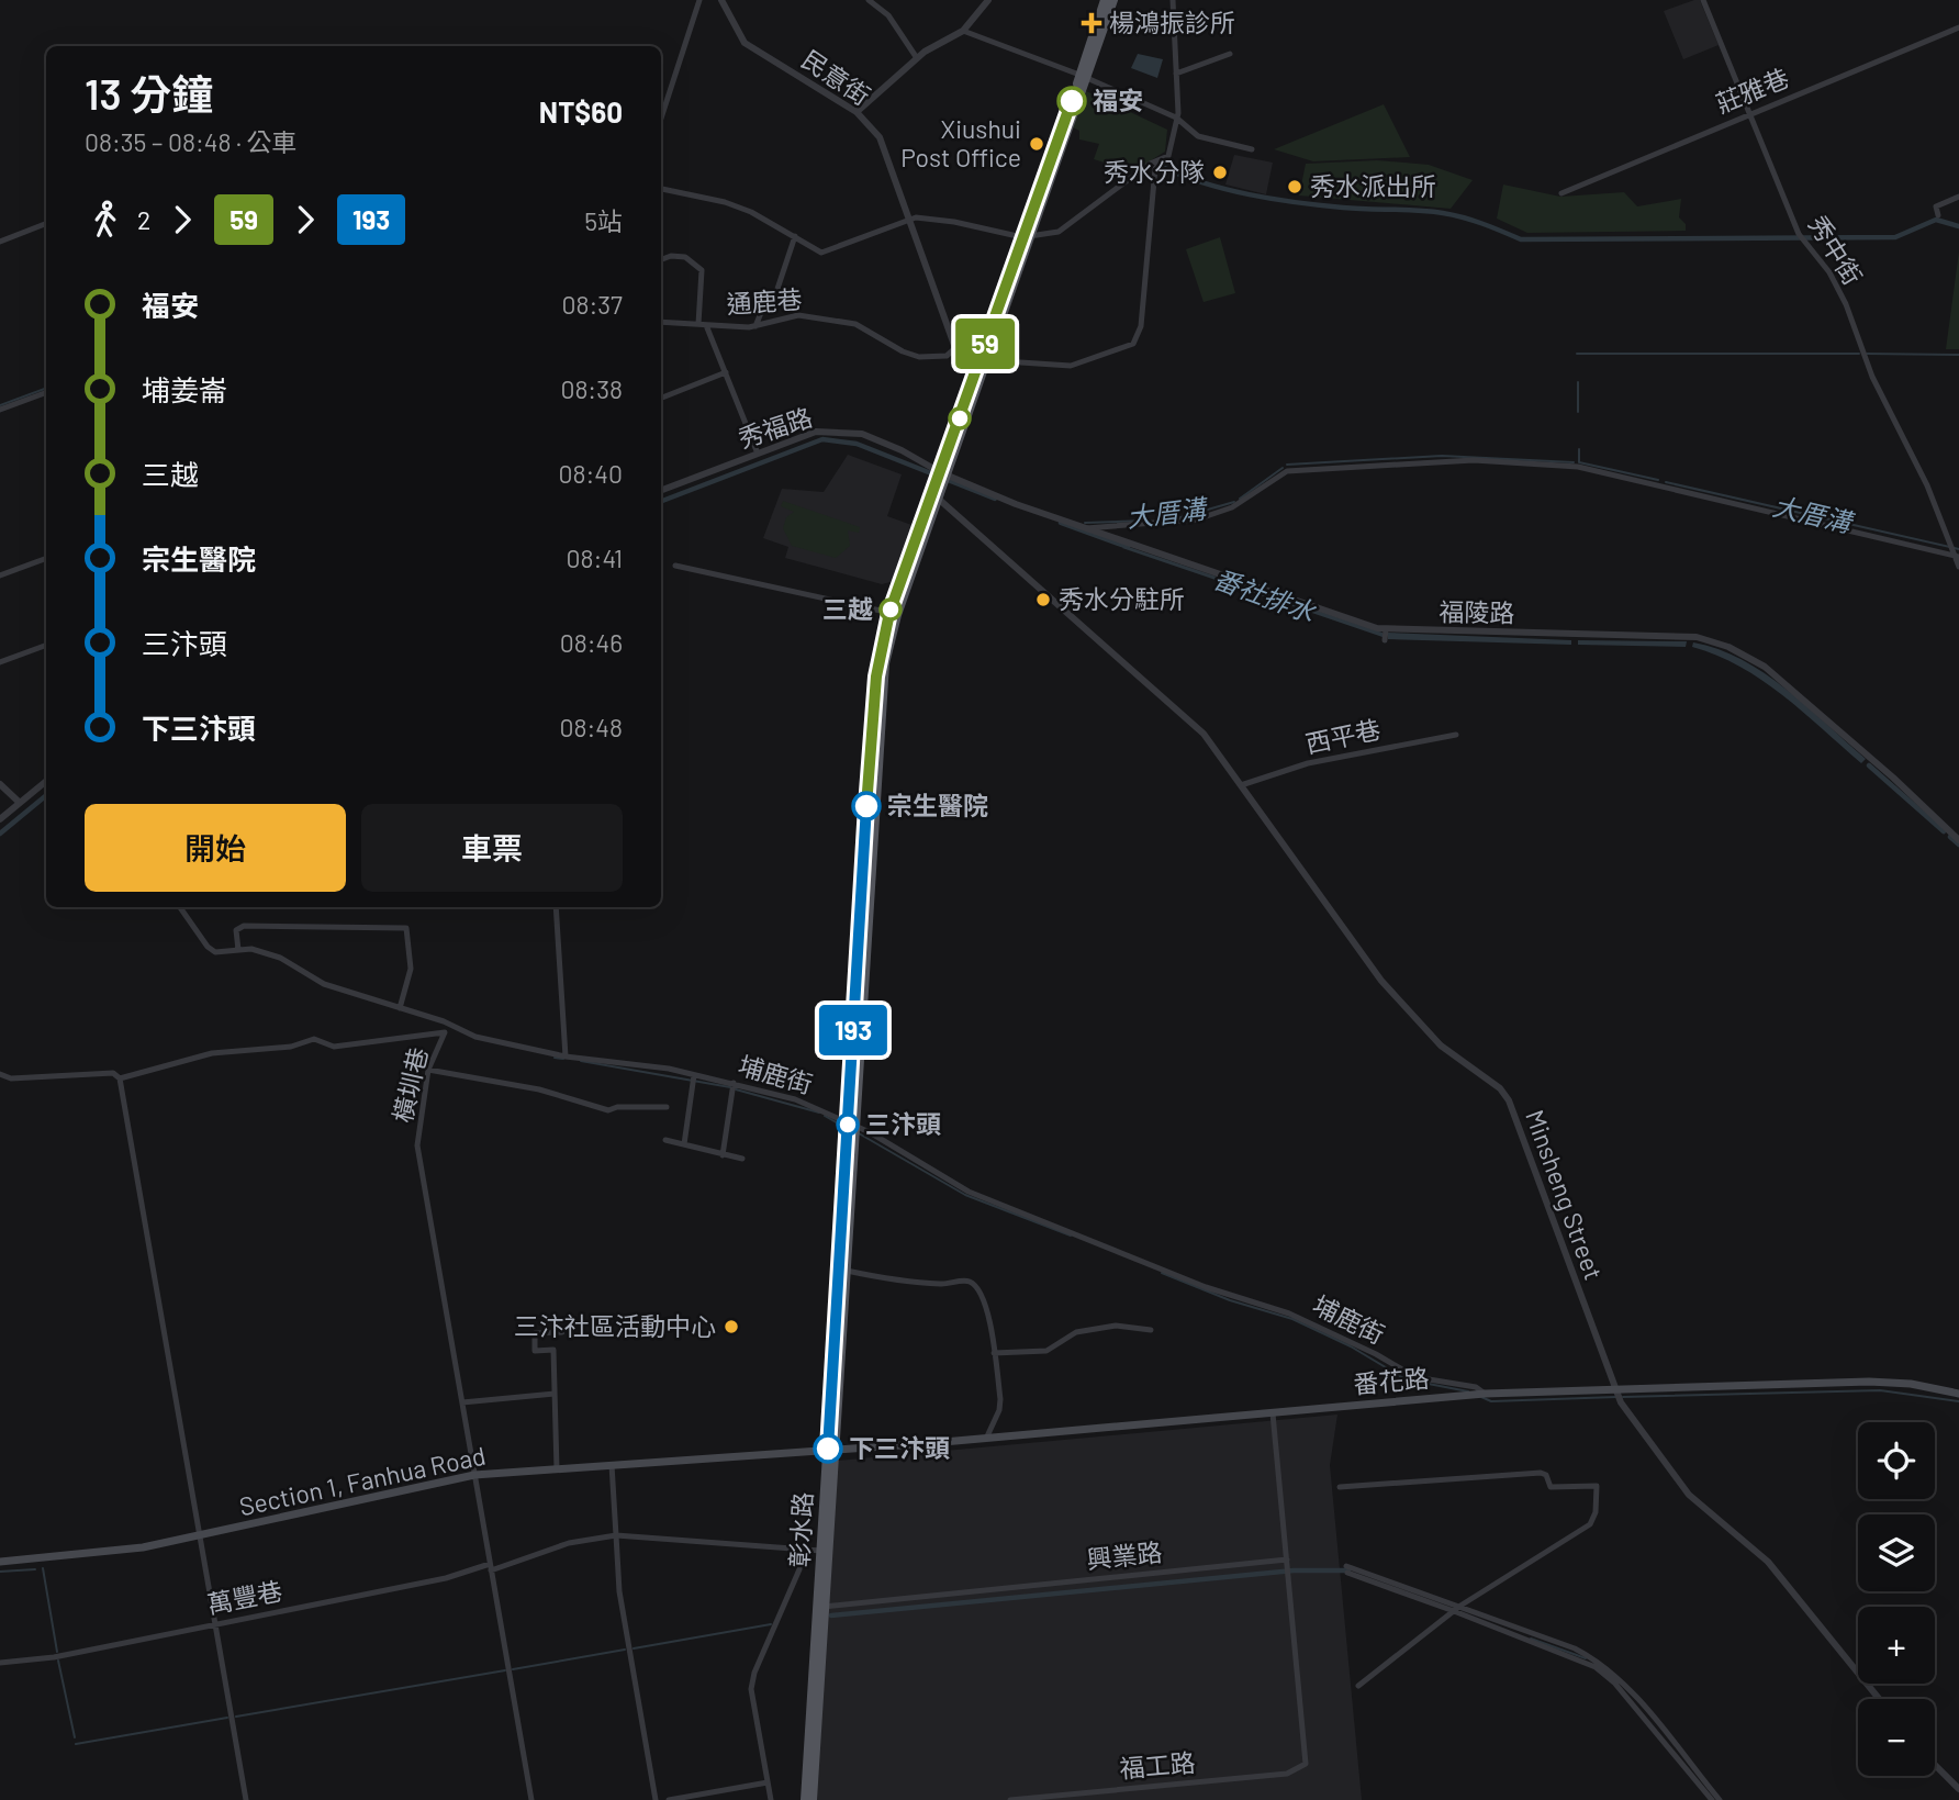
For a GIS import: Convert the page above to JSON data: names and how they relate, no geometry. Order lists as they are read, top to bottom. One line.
{"streets":{"main road":["番花路","Section 1, Fanhua Road","彰水路"],"street":["民意街","莊雅巷","秀中街","通鹿巷","秀福路","福陵路","西平巷","埔鹿街","橫圳巷","Minsheng Street","興業路","萬豐巷","福工路"]},"crossings":[["民意街","通鹿巷"],["莊雅巷","秀中街"],["秀福路","福陵路"],["西平巷","Minsheng Street"],["埔鹿街","番花路"],["埔鹿街","彰水路"],["橫圳巷","Section 1, Fanhua Road"],["橫圳巷","萬豐巷"],["Minsheng Street","番花路"],["番花路","Section 1, Fanhua Road"],["番花路","彰水路"],["Section 1, Fanhua Road","彰水路"],["彰水路","興業路"],["彰水路","萬豐巷"],["興業路","福工路"]],"water":["大厝溝","番社排水"],"places":{"health":["楊鴻振診所"],"other":["福安","Xiushui Post Office","秀水分隊","秀水派出所","秀水分駐所","三越","宗生醫院","三汴頭","三汴社區活動中心","下三汴頭"]},"lines":["bus line 59","bus line 193"],"page":{"on_map":["59","193"],"heading":["13 分鐘","08:35 – 08:48 · 公車","NT$60"],"legs":["2","59","193","5站"],"list":[{"name":"福安","value":"08:37"},{"name":"埔姜崙","value":"08:38"},{"name":"三越","value":"08:40"},{"name":"宗生醫院","value":"08:41"},{"name":"三汴頭","value":"08:46"},{"name":"下三汴頭","value":"08:48"}],"buttons":["開始","車票"],"map_buttons":["+","−"]}}
